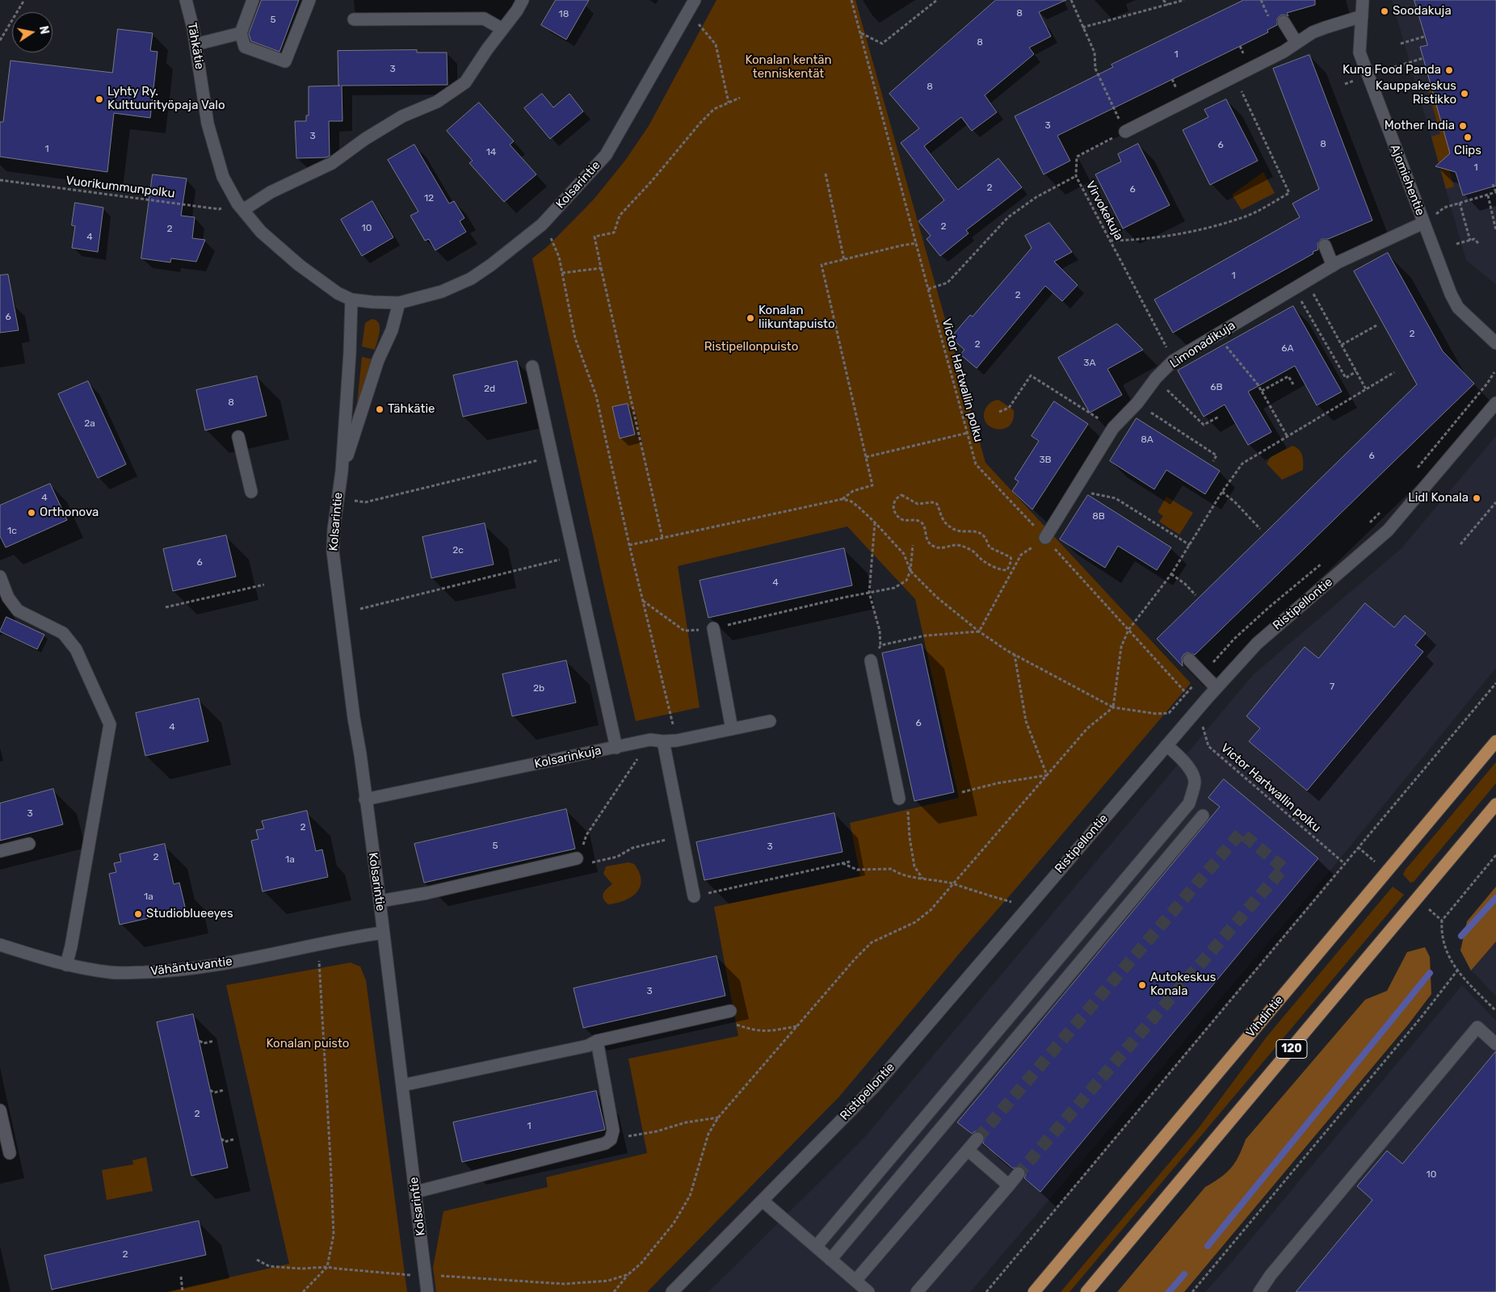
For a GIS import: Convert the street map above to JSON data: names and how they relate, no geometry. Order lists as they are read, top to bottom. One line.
{"streets":{"main road":["Vihdintie","120"],"street":["Tähkätie","Ajomiehentie","Kolsarintie","Limonadikuja","Ristipellontie","Kolsarinkuja","Vähäntuvantie"],"path":["Vuorikummunpolku","Virvokekuja","Victor Hartwallin polku"]},"crossings":[["Tähkätie","Kolsarintie"],["Tähkätie","Vuorikummunpolku"],["Ajomiehentie","Limonadikuja"],["Kolsarintie","Kolsarinkuja"],["Kolsarintie","Vähäntuvantie"],["Virvokekuja","Limonadikuja"],["Limonadikuja","Victor Hartwallin polku"],["Victor Hartwallin polku","Ristipellontie"]],"parks":["Konalan kentän tenniskentät","Ristipellonpuisto","Konalan puisto"],"places":["Soodakuja","Kung Food Panda","Kauppakeskus Ristikko","Lyhty Ry. Kulttuurityöpaja Valo","Mother India","Clips","Konalan liikuntapuisto","Tähkätie","Lidl Konala","Orthonova","Studioblueeyes","Autokeskus Konala"],"house_numbers":["8","18","5","8","1","3","8","3","3","8","6","1","14","1","2","6","12","2","10","2","4","1","2","6","2","2","6A","3A","6B","2d","8","2a","8A","6","3B","4","8B","1c","2c","6","4","7","2b","6","4","3","2","5","3","2","1a","1a","3","2","1","10","2"],"north":"right"}
